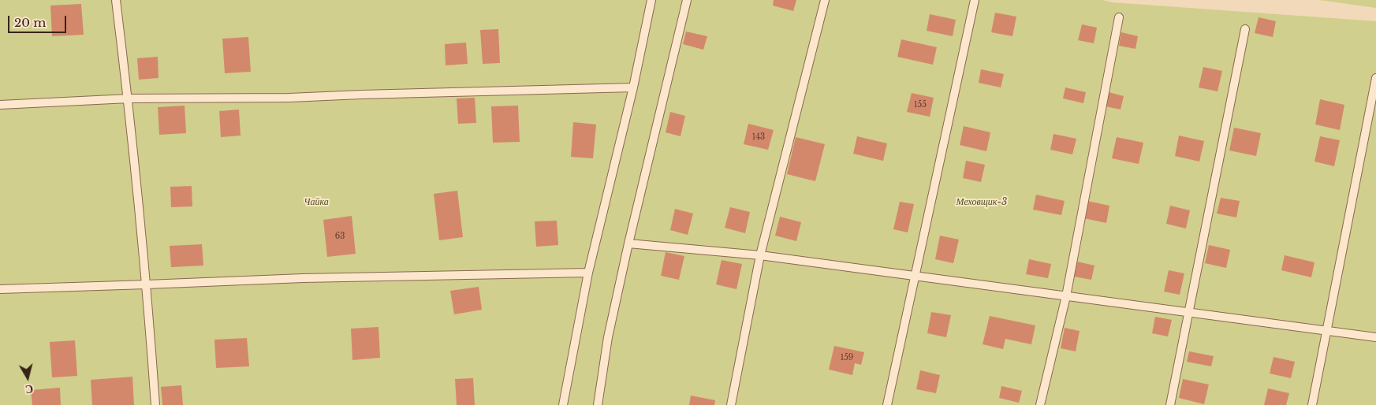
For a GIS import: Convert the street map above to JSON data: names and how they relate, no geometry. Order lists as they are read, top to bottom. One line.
{"parks":["Чайка","Меховщик-3"],"house_numbers":["155","143","63","159"],"scale_bar":"20 m","north":"bottom"}
